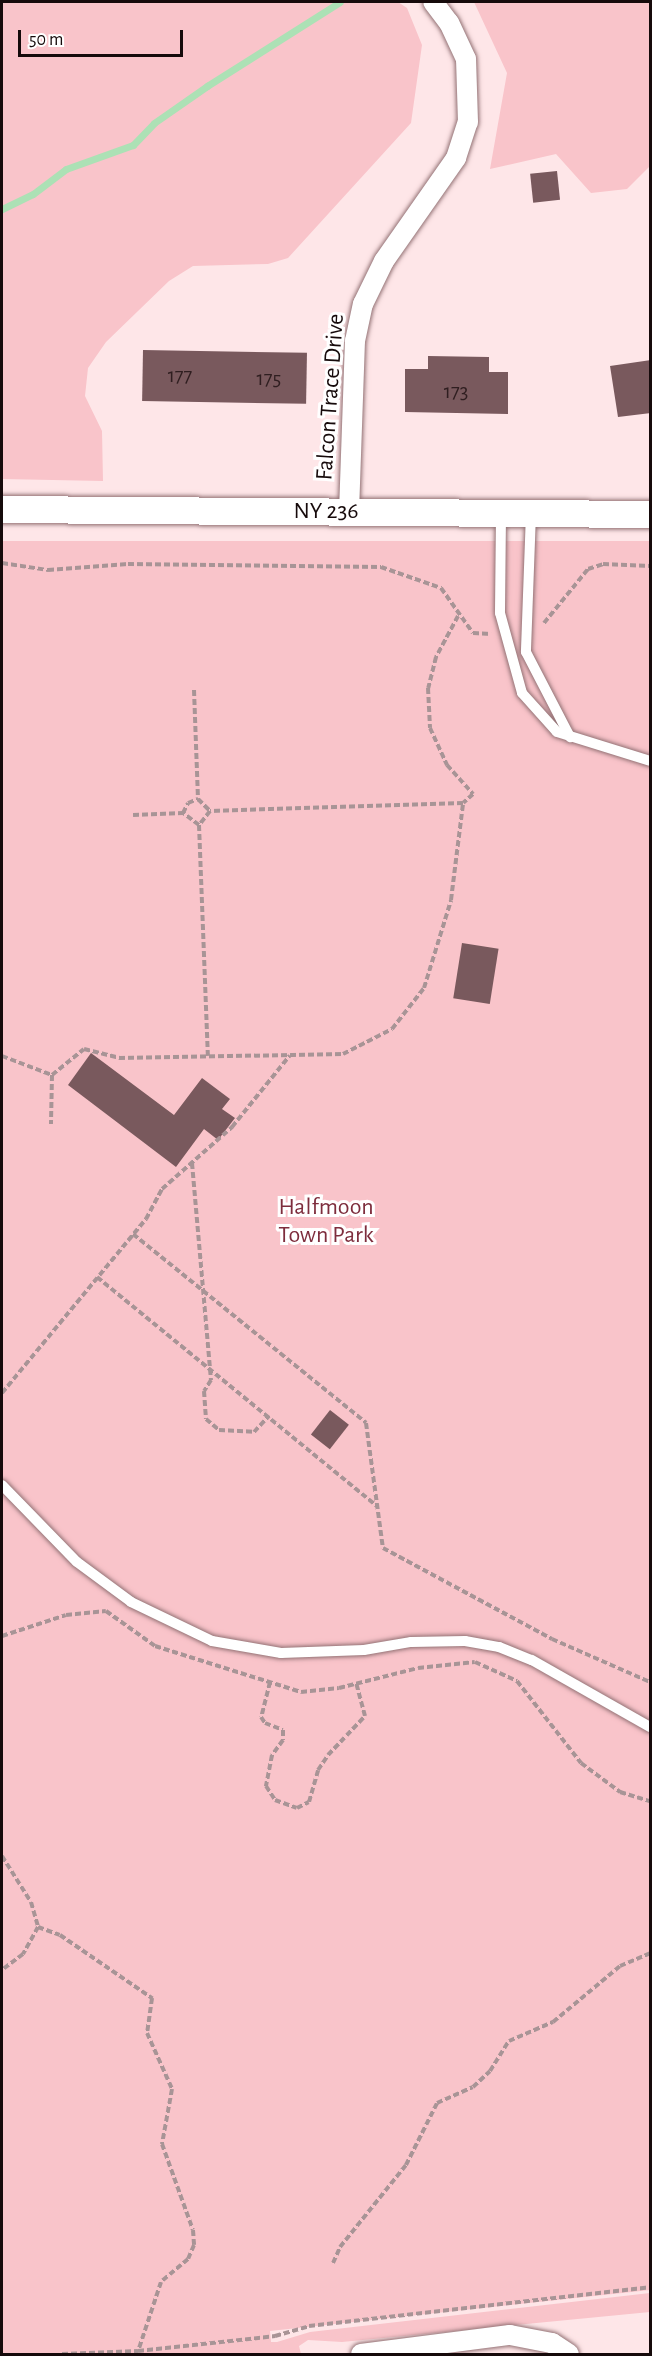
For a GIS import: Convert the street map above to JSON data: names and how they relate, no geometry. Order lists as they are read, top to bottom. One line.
{"streets":{"main road":["NY 236"],"street":["Falcon Trace Drive"]},"crossings":[["Falcon Trace Drive","NY 236"]],"parks":["Halfmoon Town Park"],"house_numbers":["177","175","173"],"scale_bar":"50 m"}
